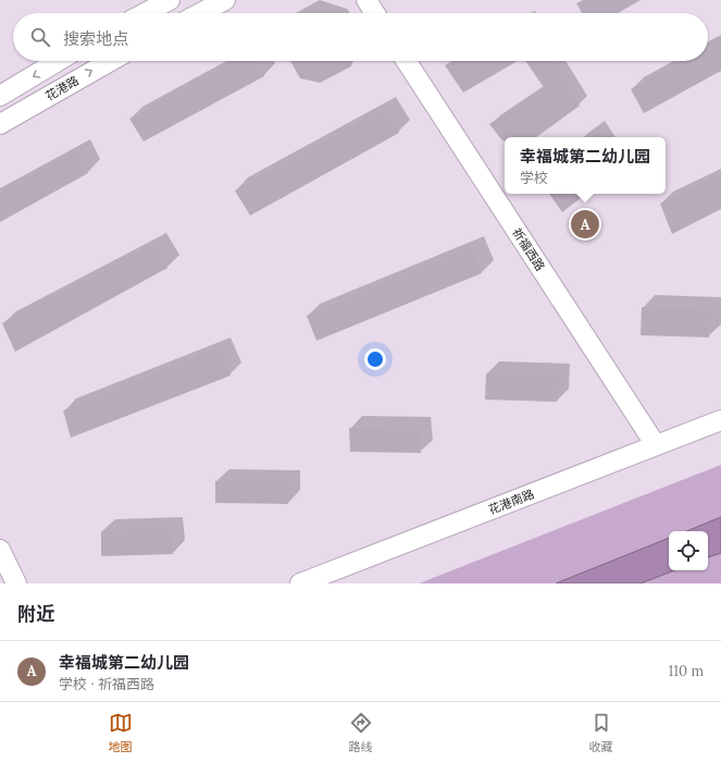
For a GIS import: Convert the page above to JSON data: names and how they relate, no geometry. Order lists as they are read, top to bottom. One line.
{"streets":{"street":["花港路","祈福西路","花港南路"]},"crossings":[["祈福西路","花港南路"]],"page":{"search":"搜索地点","popup":["幸福城第二幼儿园","学校"],"pins":"A","heading":"附近","list":[{"mark":"A","name":"幸福城第二幼儿园","note":"学校 · 祈福西路","value":"110 m"}],"nav":["地图","路线","收藏"]}}
